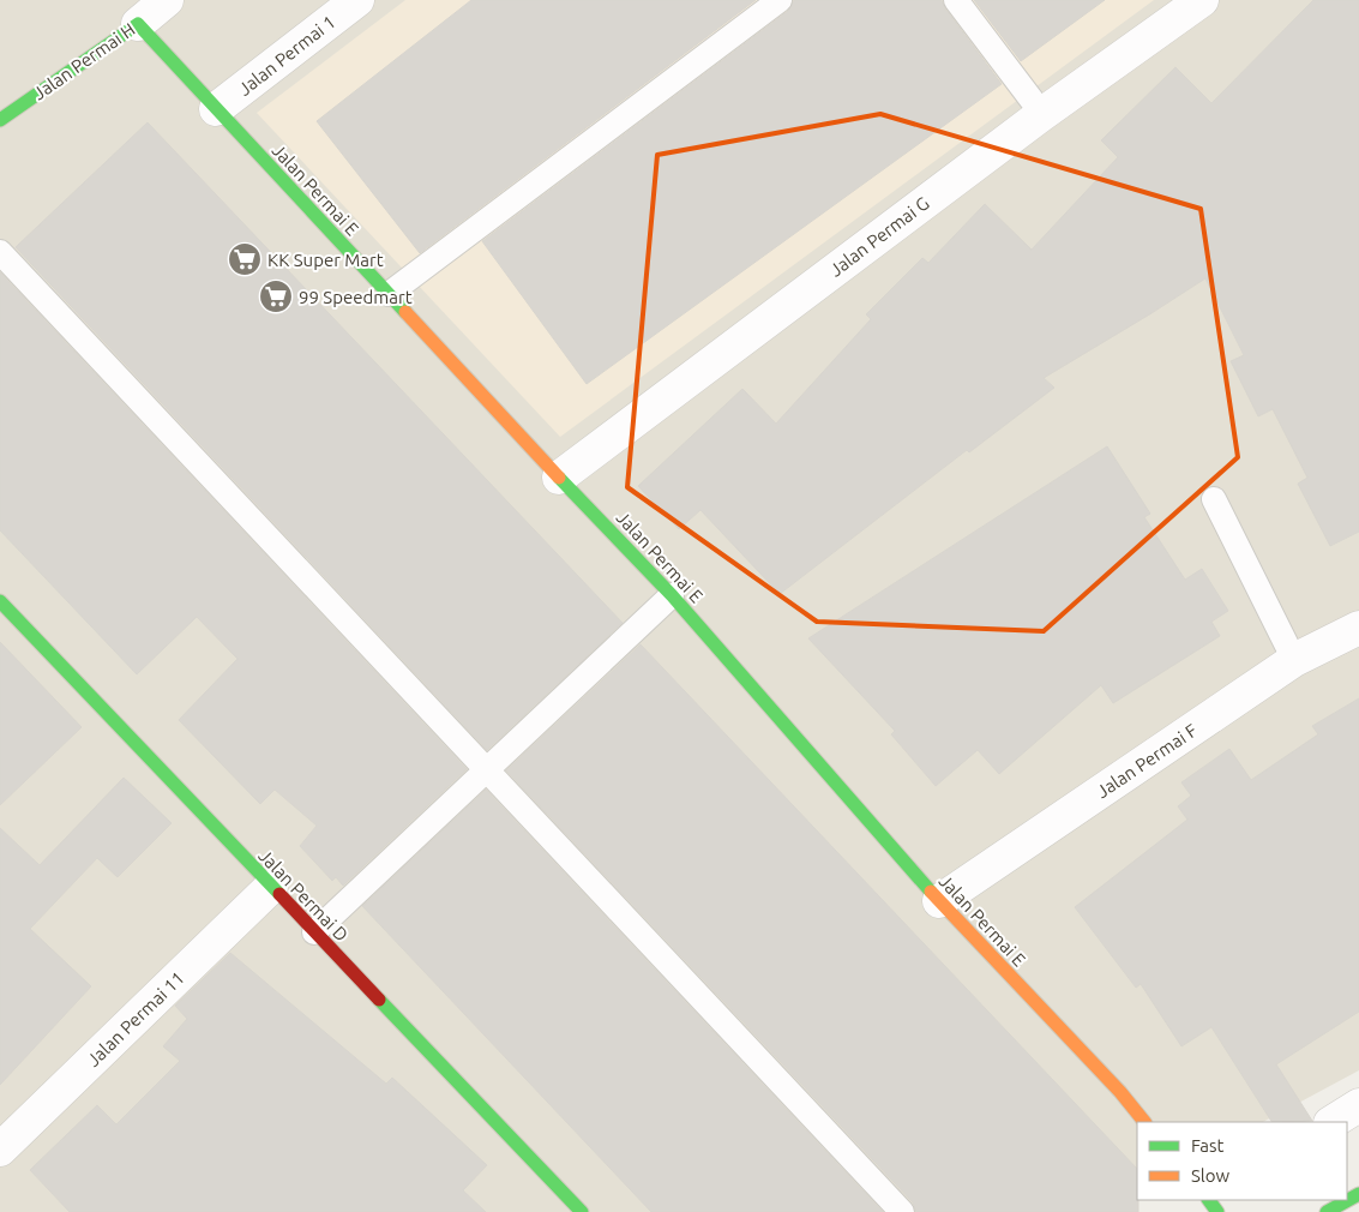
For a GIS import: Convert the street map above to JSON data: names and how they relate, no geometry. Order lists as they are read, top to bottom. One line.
{"streets":{"main road":["Jalan Permai H","Jalan Permai E","Jalan Permai D"],"street":["Jalan Permai 1","Jalan Permai G","Jalan Permai F","Jalan Permai 11"]},"crossings":[["Jalan Permai 1","Jalan Permai E"],["Jalan Permai H","Jalan Permai E"],["Jalan Permai E","Jalan Permai G"],["Jalan Permai E","Jalan Permai F"],["Jalan Permai D","Jalan Permai 11"]],"places":{"supermarket":["KK Super Mart","99 Speedmart"]},"legend":["Fast","Slow"]}
